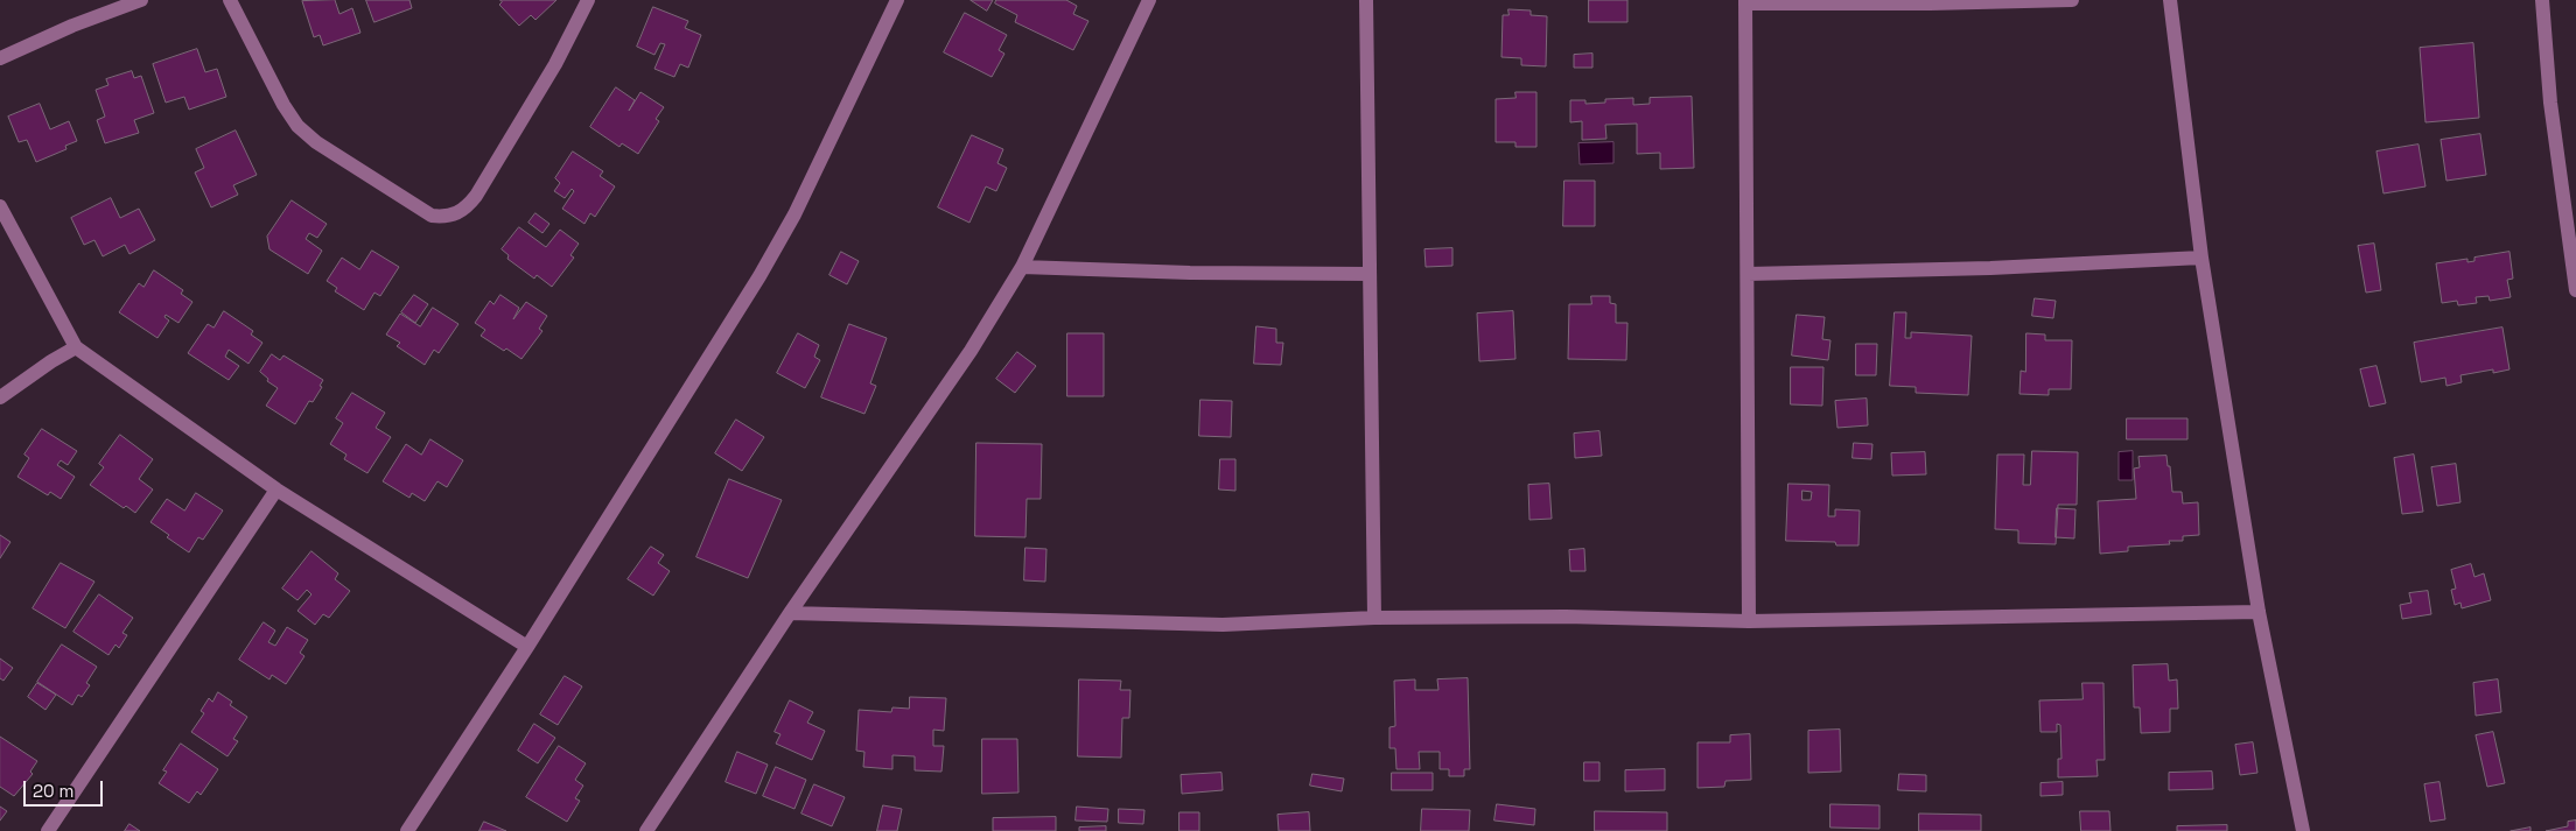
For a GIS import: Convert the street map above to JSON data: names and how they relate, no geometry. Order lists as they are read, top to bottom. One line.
{"scale_bar":"20 m"}
